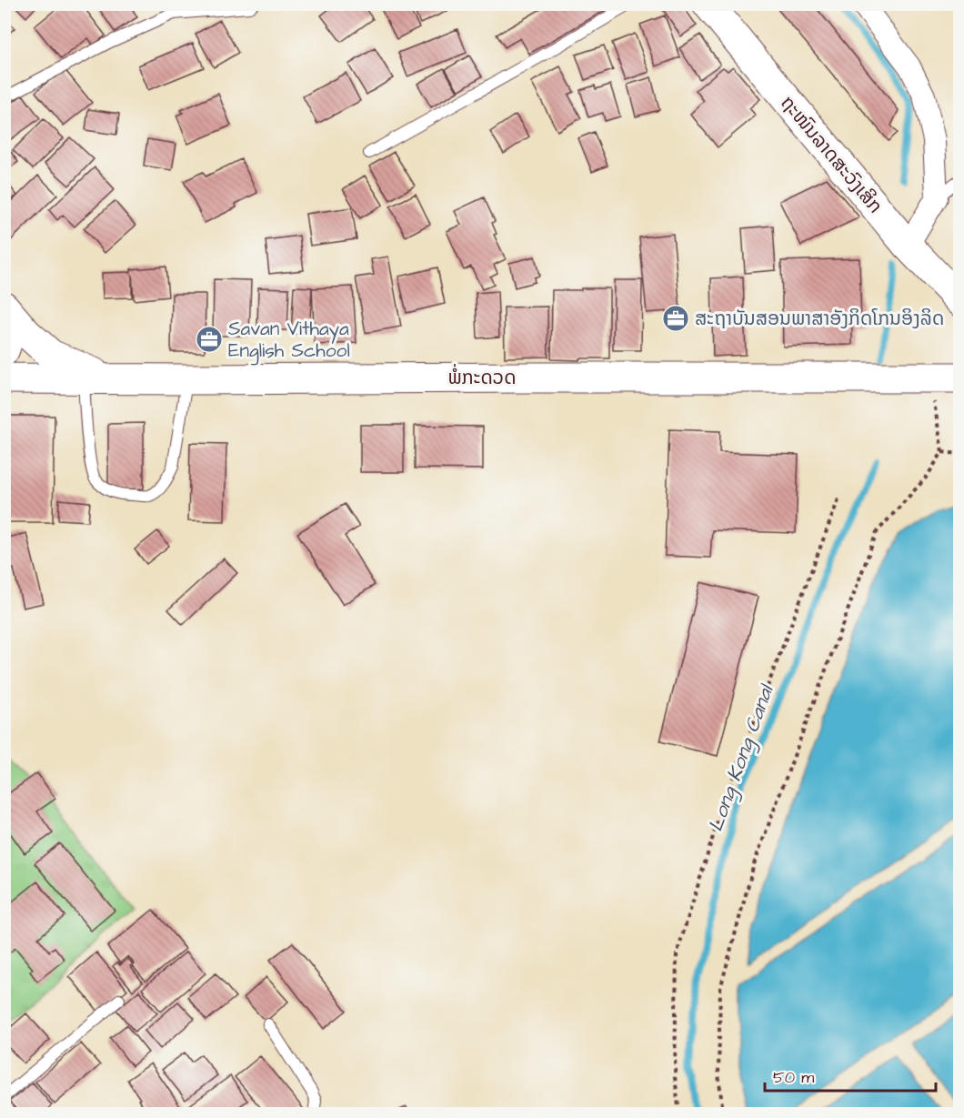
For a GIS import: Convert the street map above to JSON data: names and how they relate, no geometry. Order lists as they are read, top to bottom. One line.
{"streets":{"main road":["ຖະໜົນລາດສະວົງເສິກ","ພໍ່ກະດວດ"]},"water":["Long Kong Canal"],"places":{"office":["ສະຖາບັນສອນພາສາອັງກິດໂກນອິງລິດ","Savan Vithaya English School"]},"scale_bar":"50 m"}
